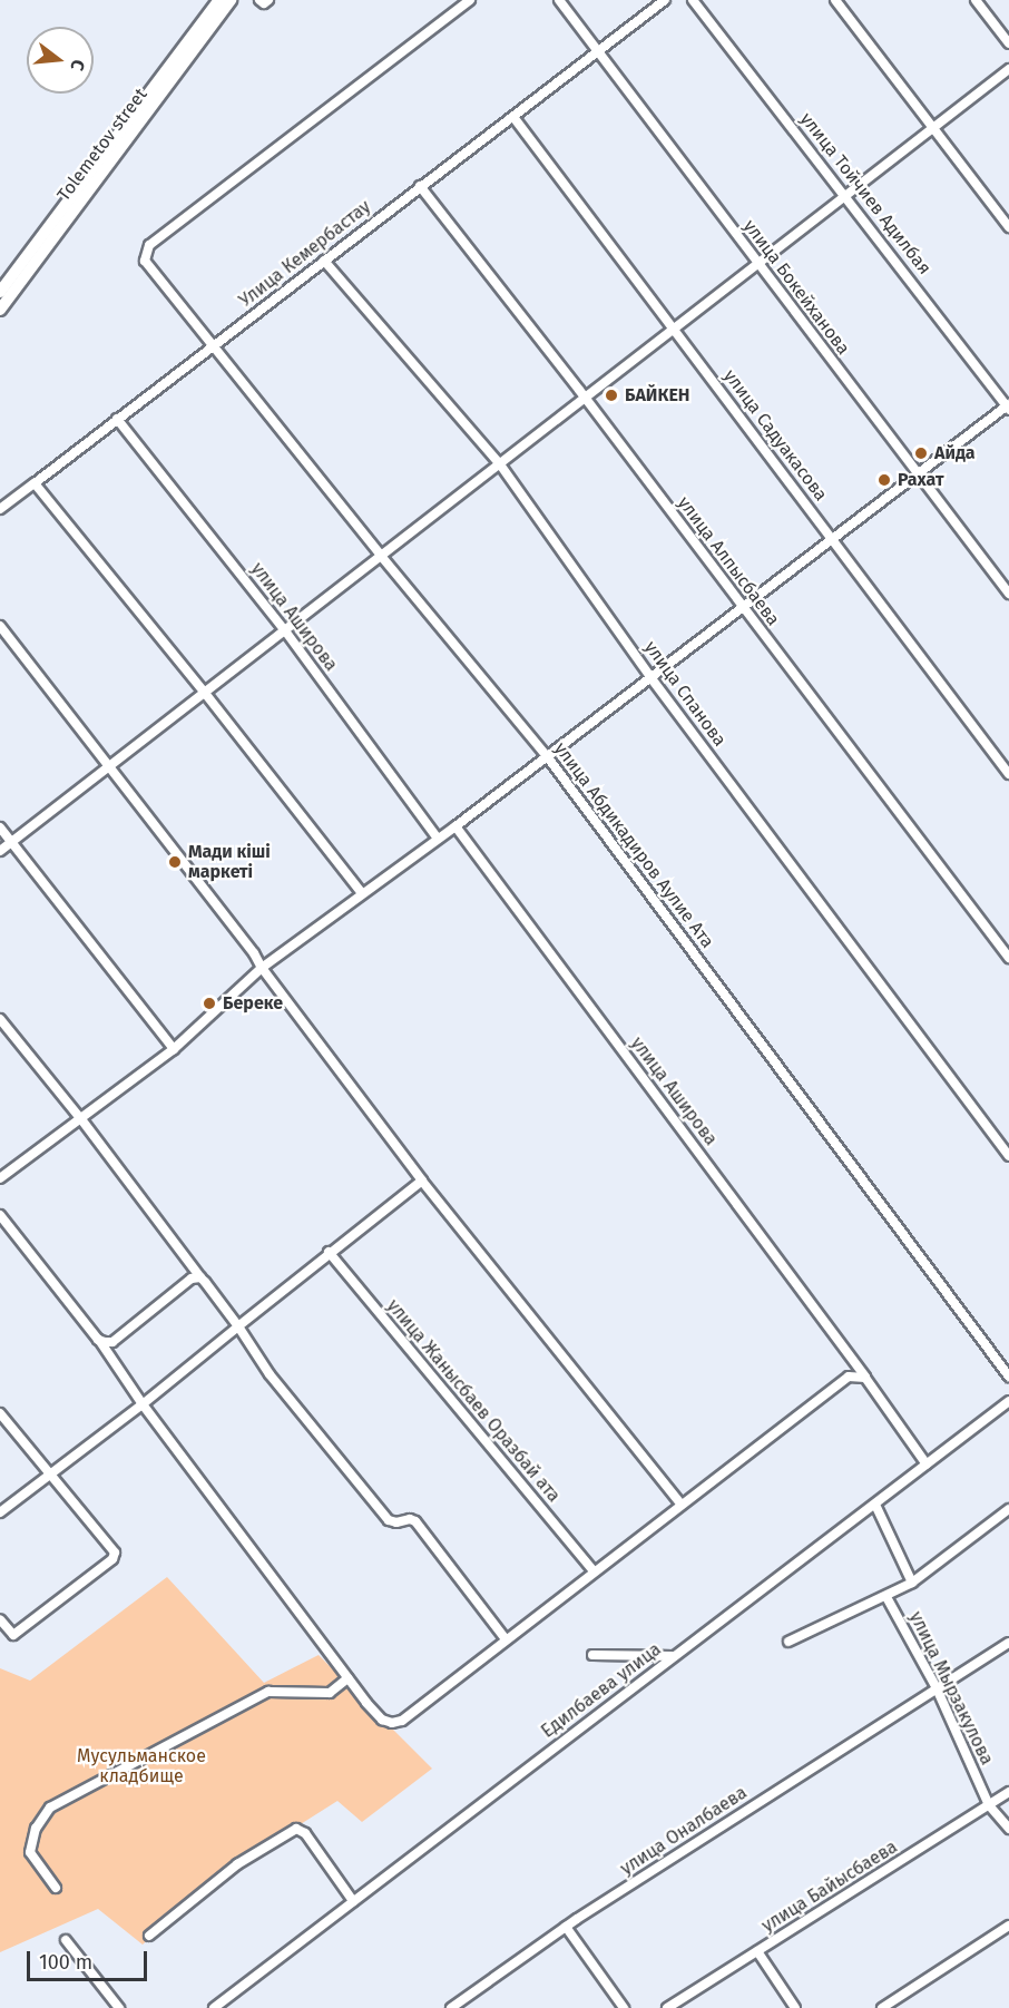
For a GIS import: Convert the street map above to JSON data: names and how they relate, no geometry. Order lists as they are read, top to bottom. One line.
{"streets":{"main road":["Tolemetov street"],"street":["улица Тойчиев Адилбая","Улица Кемербастау","улица Бокейханова","улица Садуакасова","улица Алпысбаева","улица Аширова","улица Спанова","улица Абдикадиров Аулие Ата","улица Жанысбаев Оразбай ата","улица Мырзакулова","Едилбаева улица","улица Оналбаева","улица Байысбаева"]},"crossings":[["Улица Кемербастау","улица Бокейханова"],["Улица Кемербастау","улица Садуакасова"],["Улица Кемербастау","улица Алпысбаева"],["Улица Кемербастау","улица Аширова"],["Улица Кемербастау","улица Спанова"],["Улица Кемербастау","улица Абдикадиров Аулие Ата"],["улица Аширова","Едилбаева улица"],["улица Мырзакулова","улица Оналбаева"],["улица Мырзакулова","улица Байысбаева"]],"parks":["Мусульманское кладбище"],"places":["БАЙКЕН","Айда","Рахат","Мади кіші маркеті","Береке"],"scale_bar":"100 m","north":"right"}
